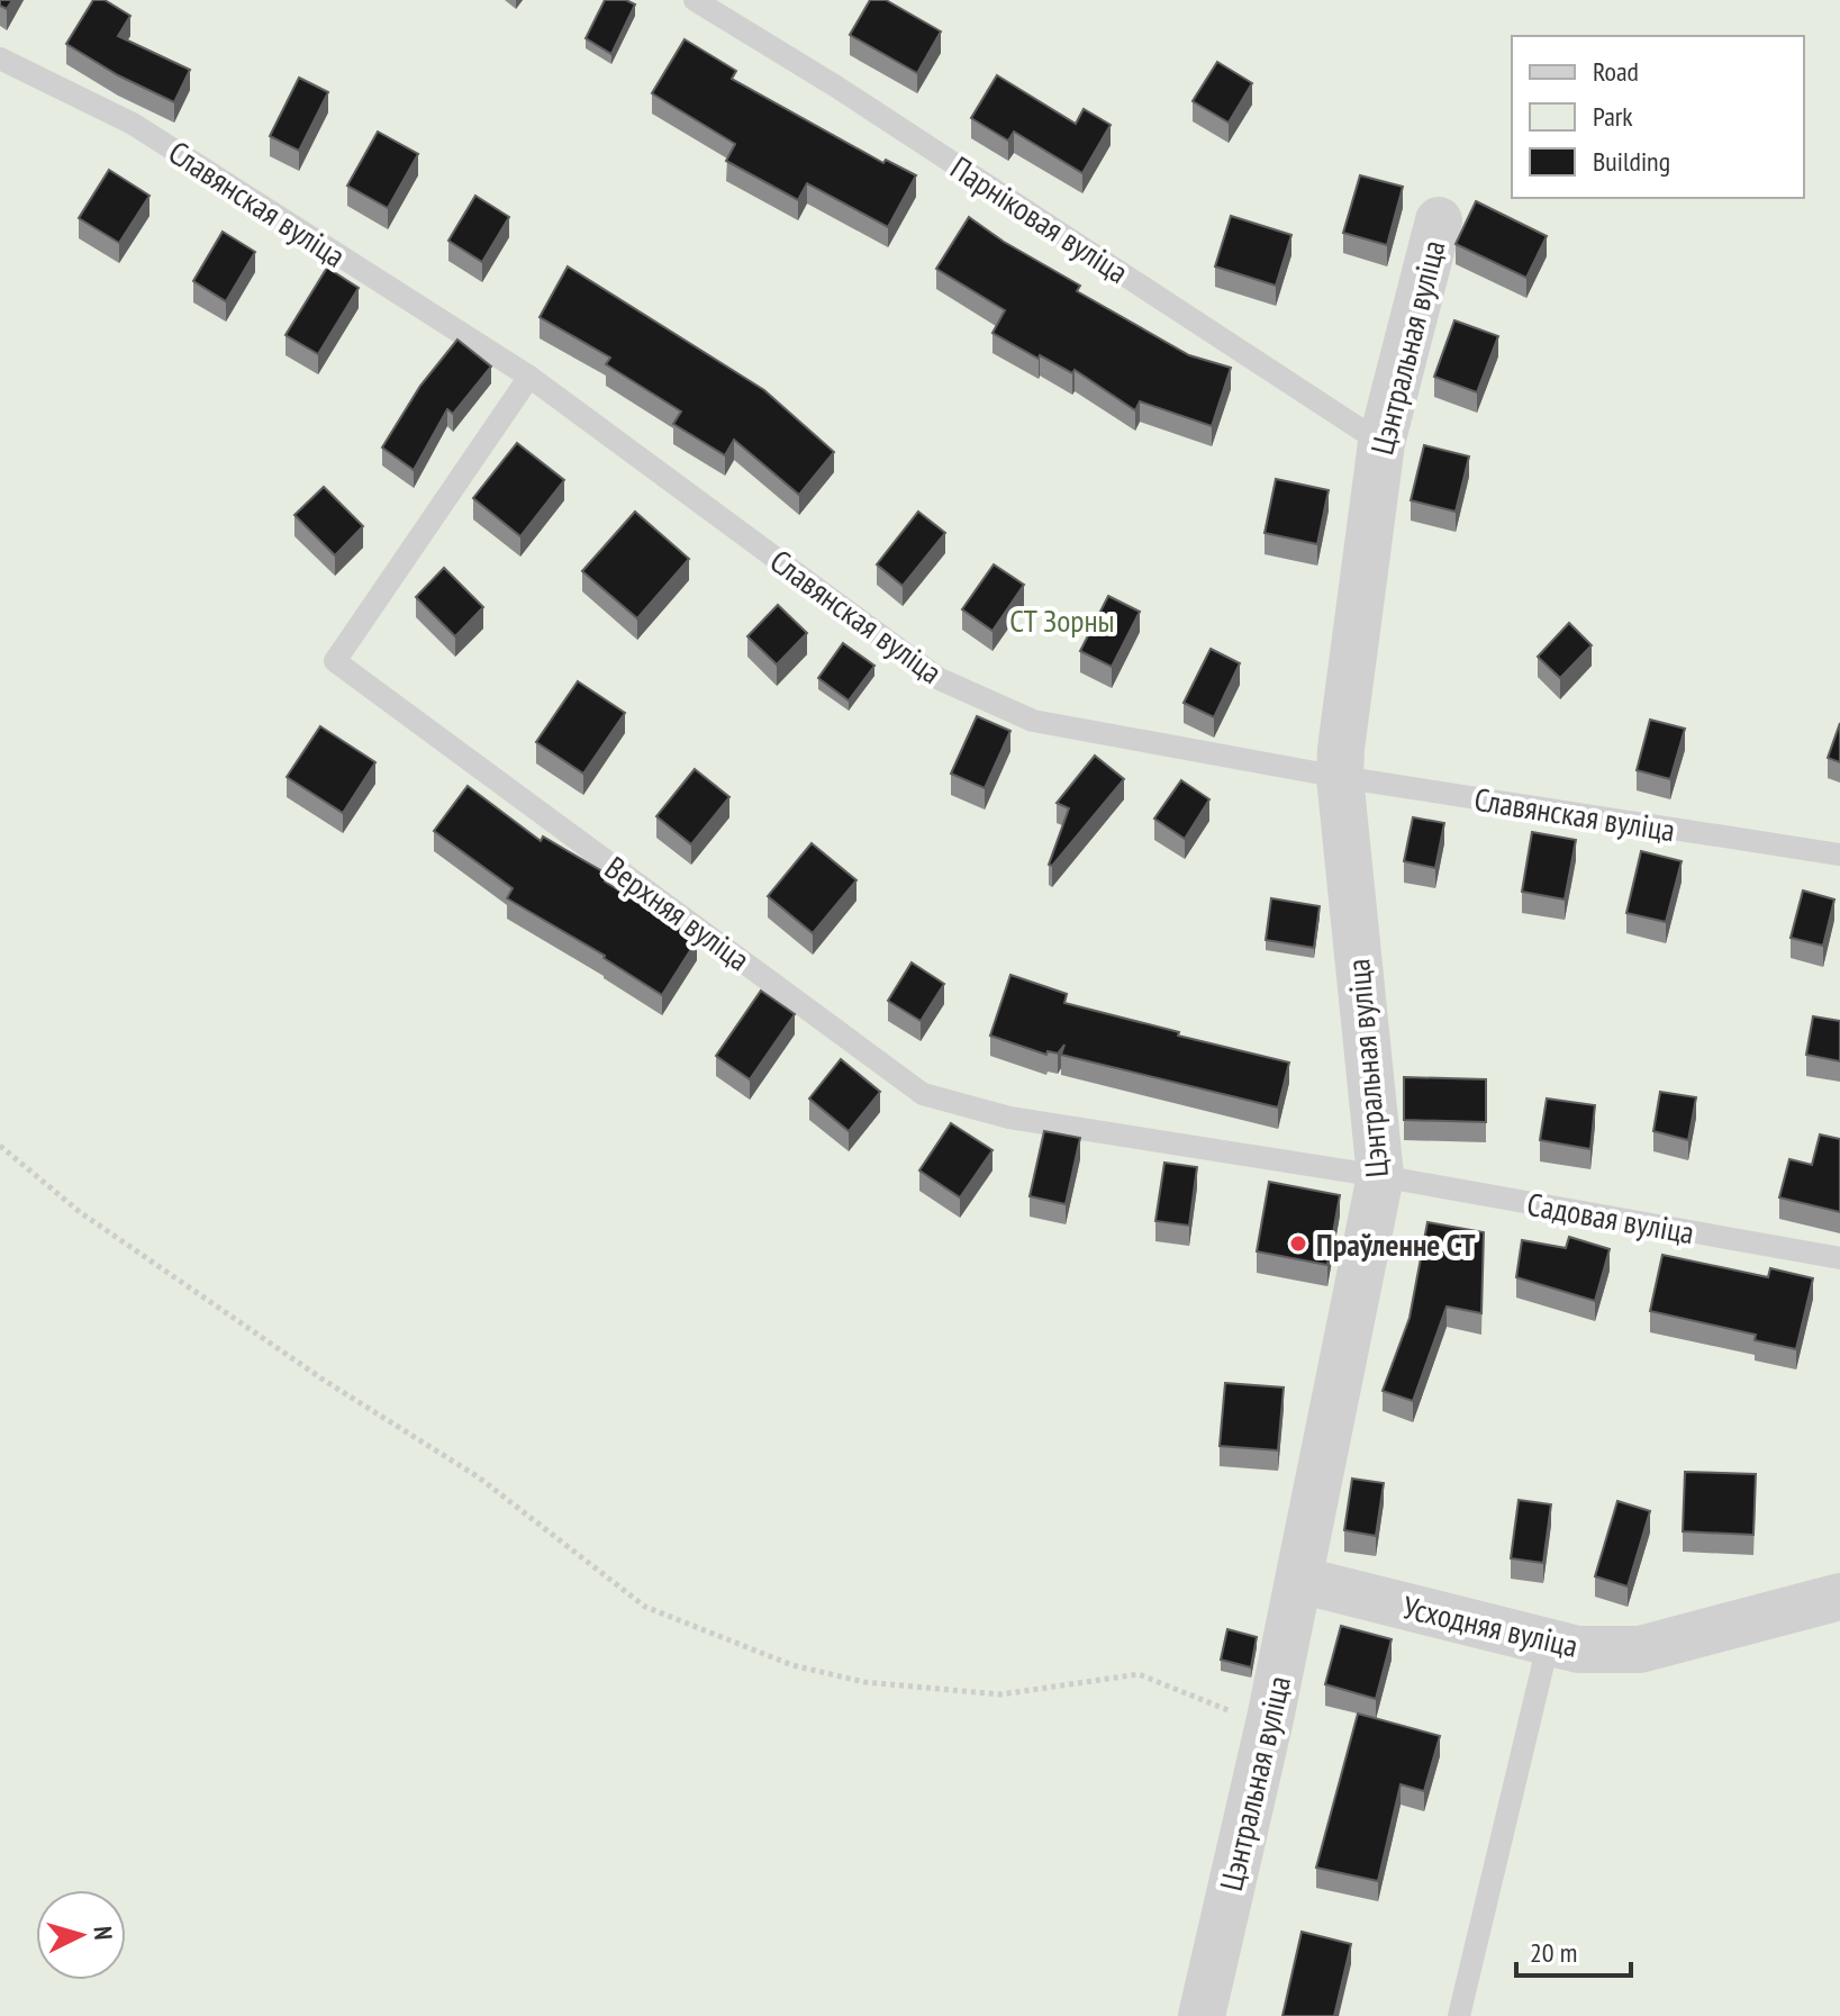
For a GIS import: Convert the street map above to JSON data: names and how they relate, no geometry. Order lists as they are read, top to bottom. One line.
{"streets":{"street":["Цэнтральная вуліца","Усходняя вуліца"],"lane":["Славянская вуліца","Парніковая вуліца","Верхняя вуліца","Садовая вуліца"]},"crossings":[["Славянская вуліца","Цэнтральная вуліца"],["Славянская вуліца","Верхняя вуліца"],["Парніковая вуліца","Цэнтральная вуліца"],["Цэнтральная вуліца","Верхняя вуліца"],["Цэнтральная вуліца","Садовая вуліца"],["Цэнтральная вуліца","Усходняя вуліца"],["Верхняя вуліца","Садовая вуліца"]],"parks":["СТ Зорны"],"places":["Праўленне СТ"],"legend":["Road","Park","Building"],"scale_bar":"20 m","north":"right"}
